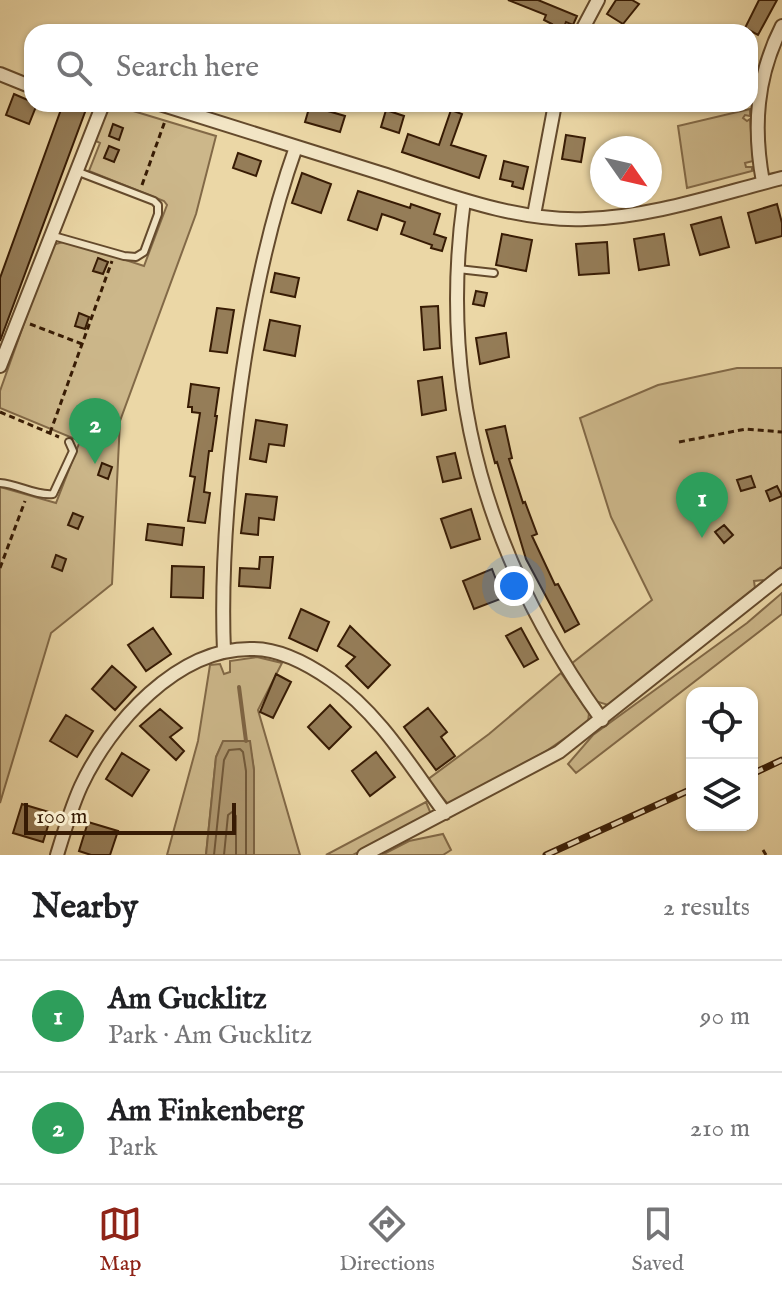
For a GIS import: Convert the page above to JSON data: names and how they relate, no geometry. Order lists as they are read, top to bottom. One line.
{"scale_bar":"100 m","north":"bottom right","page":{"search":"Search here","pins":["2","1"],"scale":"100 m","heading":["Nearby","2 results"],"list":[{"mark":"1","name":"Am Gucklitz","note":"Park · Am Gucklitz","value":"90 m"},{"mark":"2","name":"Am Finkenberg","note":"Park","value":"210 m"}],"nav":["Map","Directions","Saved"]}}
